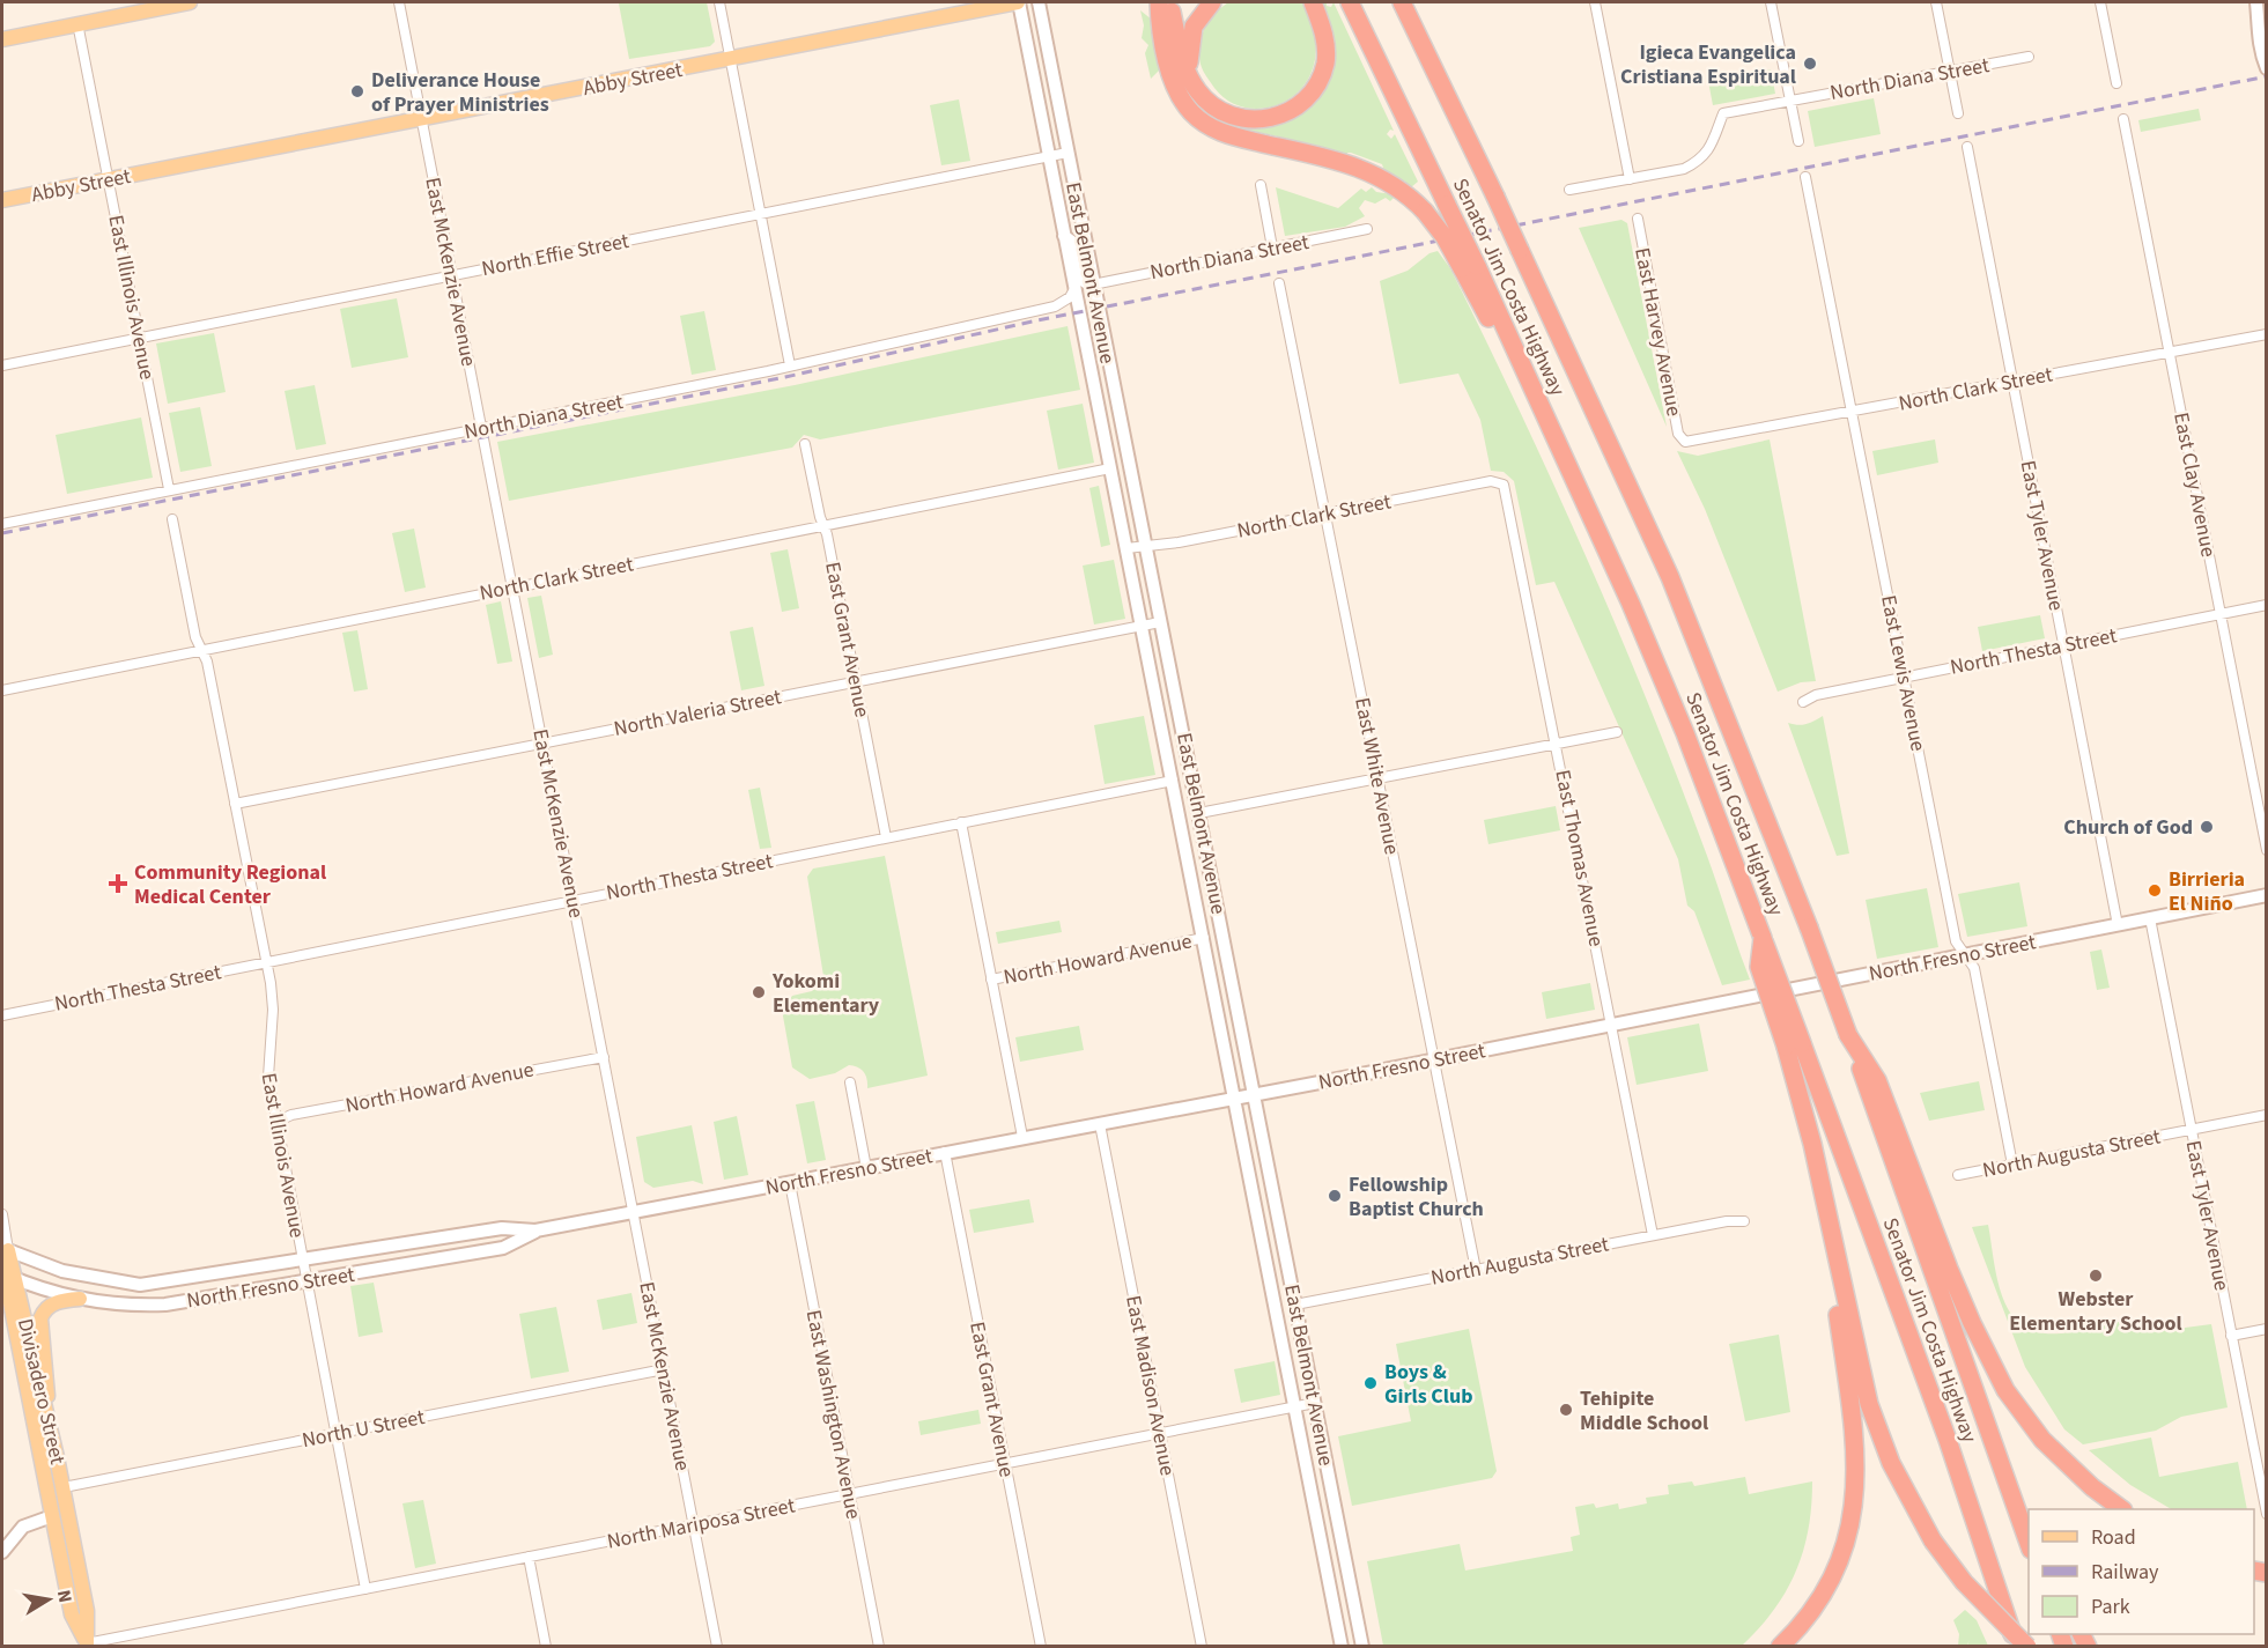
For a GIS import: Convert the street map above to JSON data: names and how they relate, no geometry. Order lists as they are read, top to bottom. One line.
{"streets":{"highway":["Senator Jim Costa Highway"],"main road":["Abby Street","East Belmont Avenue","North Fresno Street","Divisadero Street"],"street":["North Diana Street","North Effie Street","East McKenzie Avenue","East Illinois Avenue","East Harvey Avenue","North Clark Street","East Clay Avenue","East Tyler Avenue","East Grant Avenue","North Thesta Street","East Lewis Avenue","North Valeria Street","East White Avenue","East Thomas Avenue","North Howard Avenue","North Augusta Street","East Madison Avenue","East Washington Avenue","North U Street","North Mariposa Street"]},"crossings":[["Abby Street","East McKenzie Avenue"],["Abby Street","East Belmont Avenue"],["Abby Street","East Illinois Avenue"],["North Diana Street","East McKenzie Avenue"],["North Diana Street","East Belmont Avenue"],["North Diana Street","East Illinois Avenue"],["North Effie Street","East McKenzie Avenue"],["North Effie Street","East Belmont Avenue"],["North Effie Street","East Illinois Avenue"],["East McKenzie Avenue","North Clark Street"],["East McKenzie Avenue","North Thesta Street"],["East McKenzie Avenue","North Valeria Street"],["East McKenzie Avenue","North Fresno Street"],["East McKenzie Avenue","North Howard Avenue"],["East McKenzie Avenue","North U Street"],["East McKenzie Avenue","North Mariposa Street"],["East Belmont Avenue","North Clark Street"],["East Belmont Avenue","North Thesta Street"],["East Belmont Avenue","North Valeria Street"],["East Belmont Avenue","North Fresno Street"],["East Belmont Avenue","North Howard Avenue"],["East Belmont Avenue","North Augusta Street"],["East Belmont Avenue","North Mariposa Street"],["East Illinois Avenue","North Clark Street"],["East Illinois Avenue","North Thesta Street"],["East Illinois Avenue","North Valeria Street"],["East Illinois Avenue","North Fresno Street"],["East Illinois Avenue","North Howard Avenue"],["East Illinois Avenue","North U Street"],["East Illinois Avenue","North Mariposa Street"],["East Harvey Avenue","North Clark Street"],["North Clark Street","East Clay Avenue"],["North Clark Street","East Tyler Avenue"],["North Clark Street","East Grant Avenue"],["North Clark Street","East Lewis Avenue"],["North Clark Street","East White Avenue"],["North Clark Street","East Thomas Avenue"],["East Clay Avenue","North Thesta Street"],["East Tyler Avenue","North Thesta Street"],["East Tyler Avenue","North Fresno Street"],["East Tyler Avenue","North Augusta Street"],["East Grant Avenue","North Thesta Street"],["East Grant Avenue","North Valeria Street"],["East Grant Avenue","North Fresno Street"],["East Grant Avenue","North Mariposa Street"],["North Thesta Street","East Lewis Avenue"],["East Lewis Avenue","North Fresno Street"],["East Lewis Avenue","North Augusta Street"],["East White Avenue","North Fresno Street"],["East White Avenue","North Augusta Street"],["East Thomas Avenue","North Fresno Street"],["East Thomas Avenue","North Augusta Street"],["North Fresno Street","East Madison Avenue"],["North Fresno Street","Divisadero Street"],["North Fresno Street","East Washington Avenue"],["East Madison Avenue","North Mariposa Street"],["Divisadero Street","North U Street"],["Divisadero Street","North Mariposa Street"],["East Washington Avenue","North Mariposa Street"]],"places":{"other":["Igieca Evangelica Cristiana Espiritual","Deliverance House of Prayer Ministries","Church of God","Birrieria El Niño","Yokomi Elementary","Fellowship Baptist Church","Webster Elementary School","Boys & Girls Club","Tehipite Middle School"],"health":["Community Regional Medical Center"]},"legend":["Road","Railway","Park"],"north":"right"}
